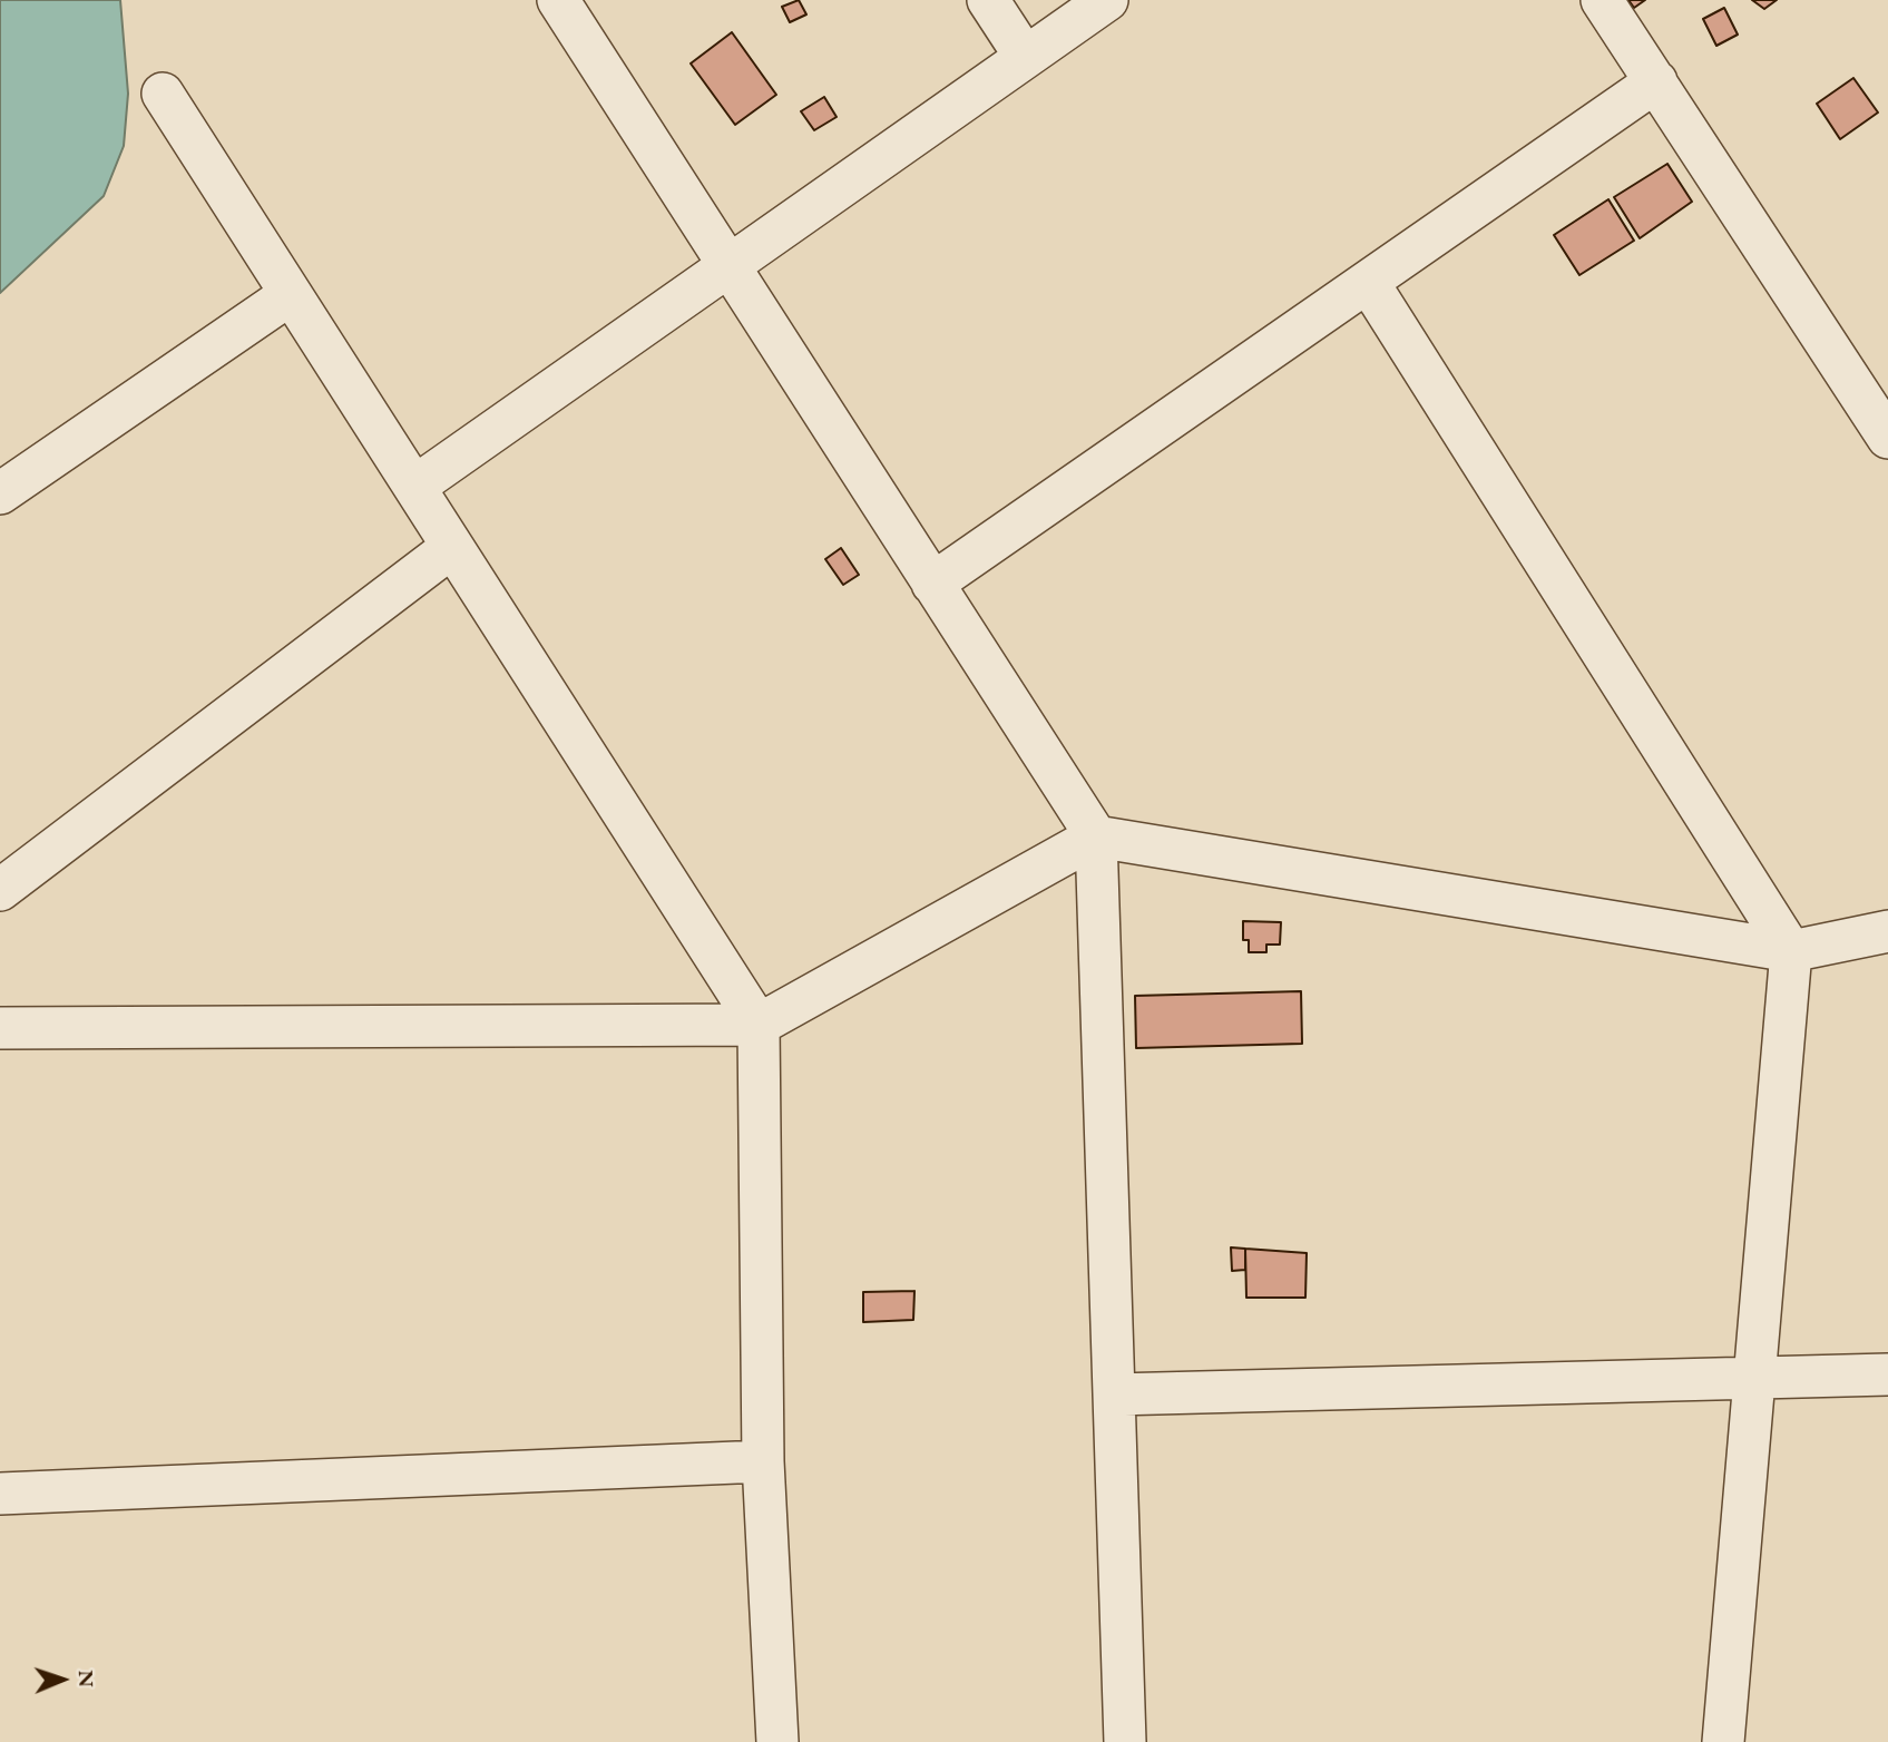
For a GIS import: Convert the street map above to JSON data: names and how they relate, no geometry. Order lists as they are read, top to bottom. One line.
{"north":"right"}
